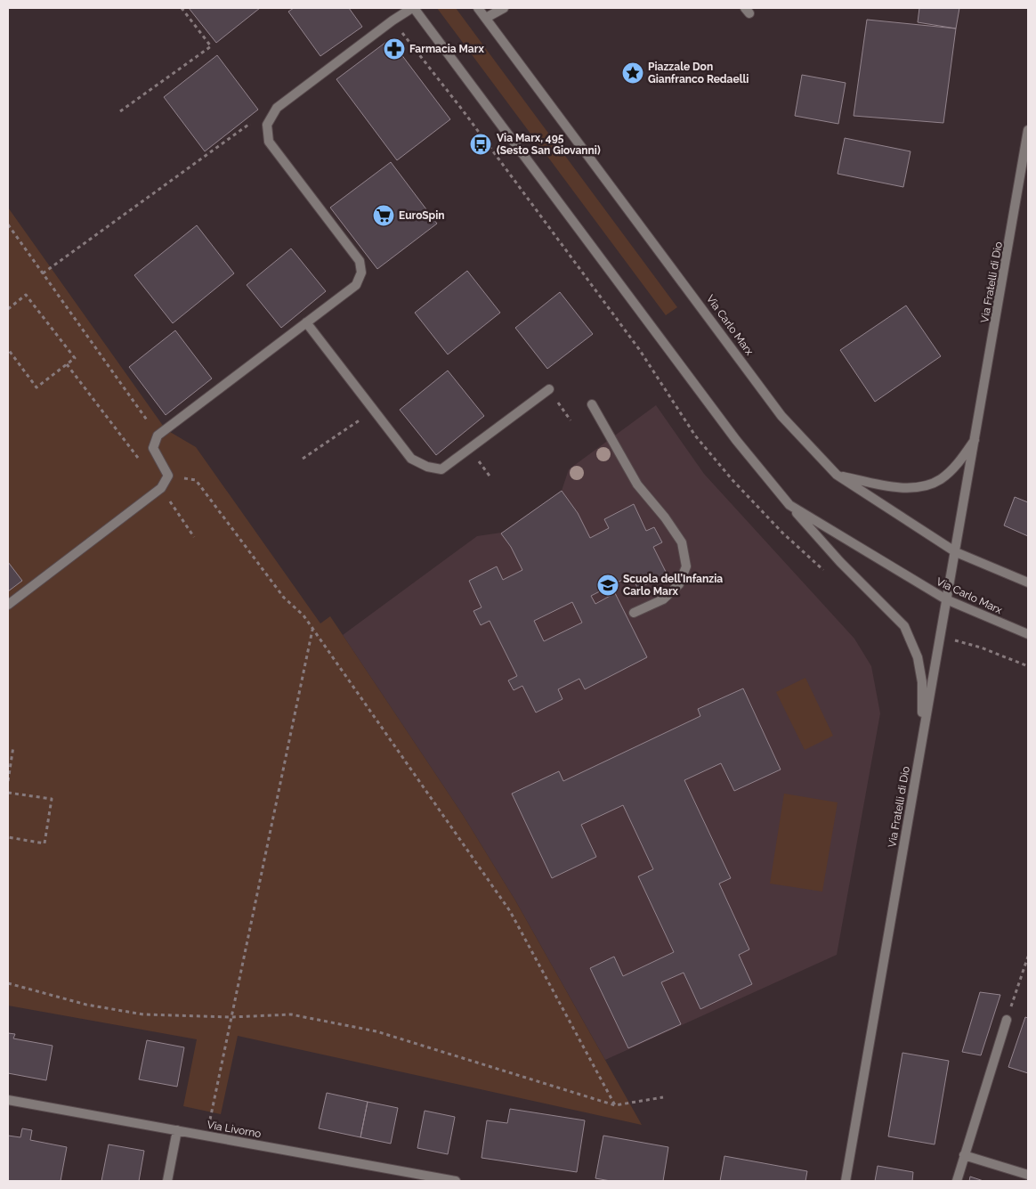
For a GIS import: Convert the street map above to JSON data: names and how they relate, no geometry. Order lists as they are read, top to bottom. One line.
{"streets":{"street":["Via Fratelli di Dio","Via Carlo Marx","Via Livorno"]},"crossings":[["Via Fratelli di Dio","Via Carlo Marx"]],"places":{"pharmacy":["Farmacia Marx"],"place":["Piazzale Don Gianfranco Redaelli"],"bus stop":["Via Marx, 495 (Sesto San Giovanni)"],"supermarket":["EuroSpin"],"school or university":["Scuola dell’Infanzia Carlo Marx"]}}
